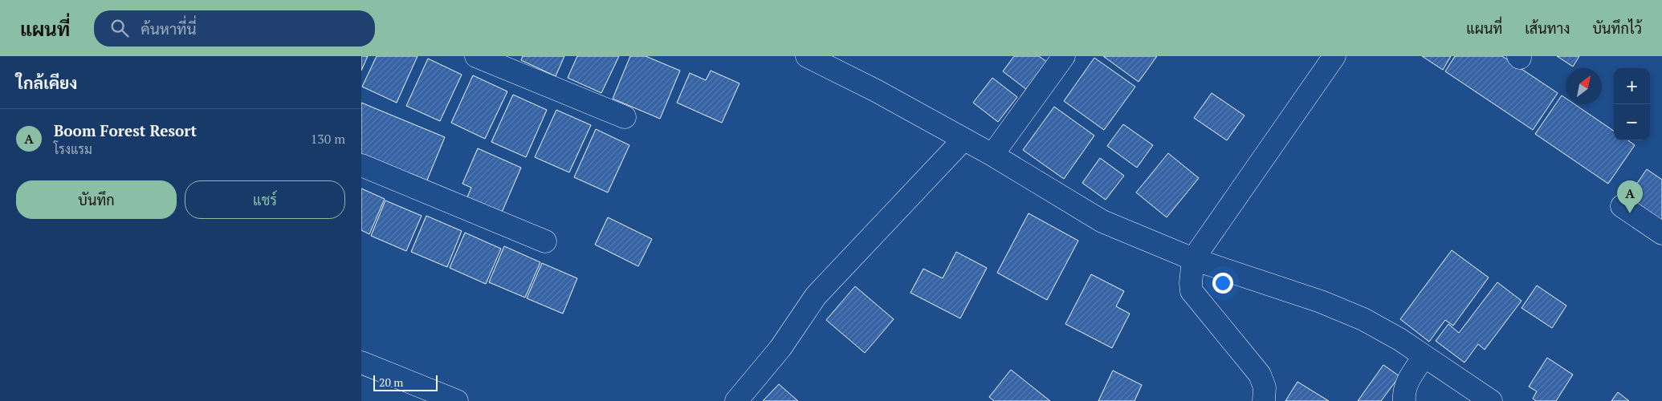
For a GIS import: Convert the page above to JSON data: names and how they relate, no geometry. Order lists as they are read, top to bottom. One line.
{"scale_bar":"20 m","north":"top right","page":{"header":"แผนที่","search":"ค้นหาที่นี่","nav":["แผนที่","เส้นทาง","บันทึกไว้"],"heading":"ใกล้เคียง","map_buttons":["+","−"],"list":[{"mark":"A","name":"Boom Forest Resort","note":"โรงแรม","value":"130 m"}],"buttons":["บันทึก","แชร์"],"pins":"A","scale":"20 m"}}
